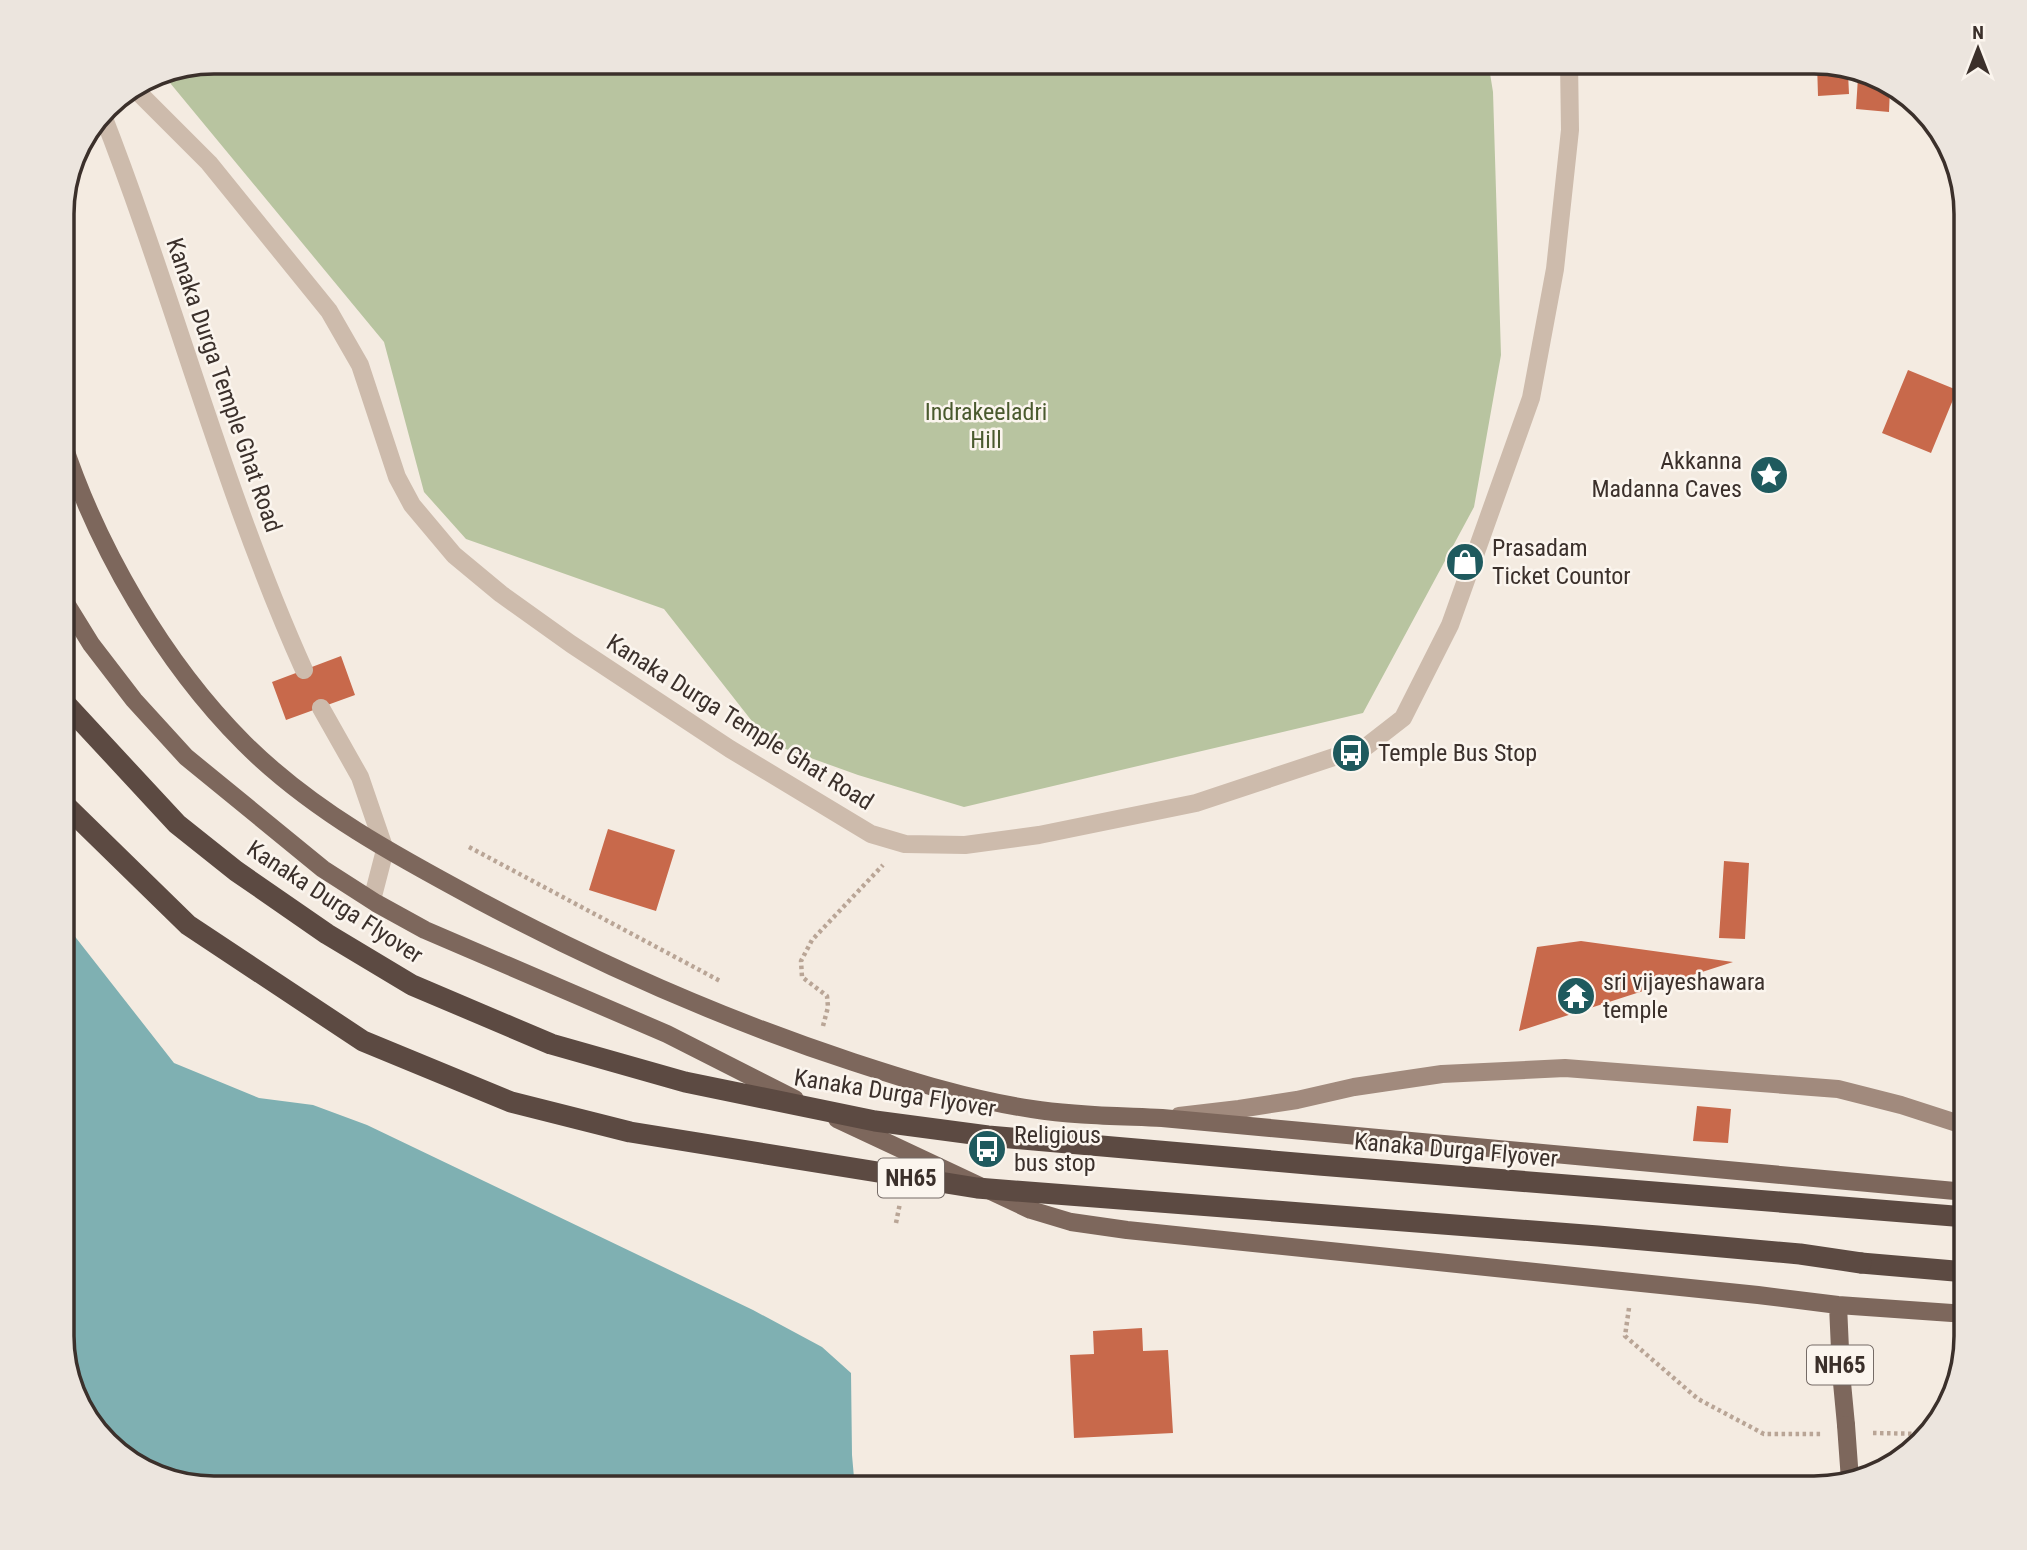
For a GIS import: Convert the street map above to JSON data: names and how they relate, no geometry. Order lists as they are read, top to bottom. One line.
{"streets":{"highway":["Kanaka Durga Flyover","NH65"],"lane":["Kanaka Durga Temple Ghat Road"]},"parks":["Indrakeeladri Hill"],"places":{"place":["Akkanna Madanna Caves"],"shop":["Prasadam Ticket Countor"],"bus stop":["Temple Bus Stop","Religious bus stop"],"temple":["sri vijayeshawara temple"]},"north":"top"}
